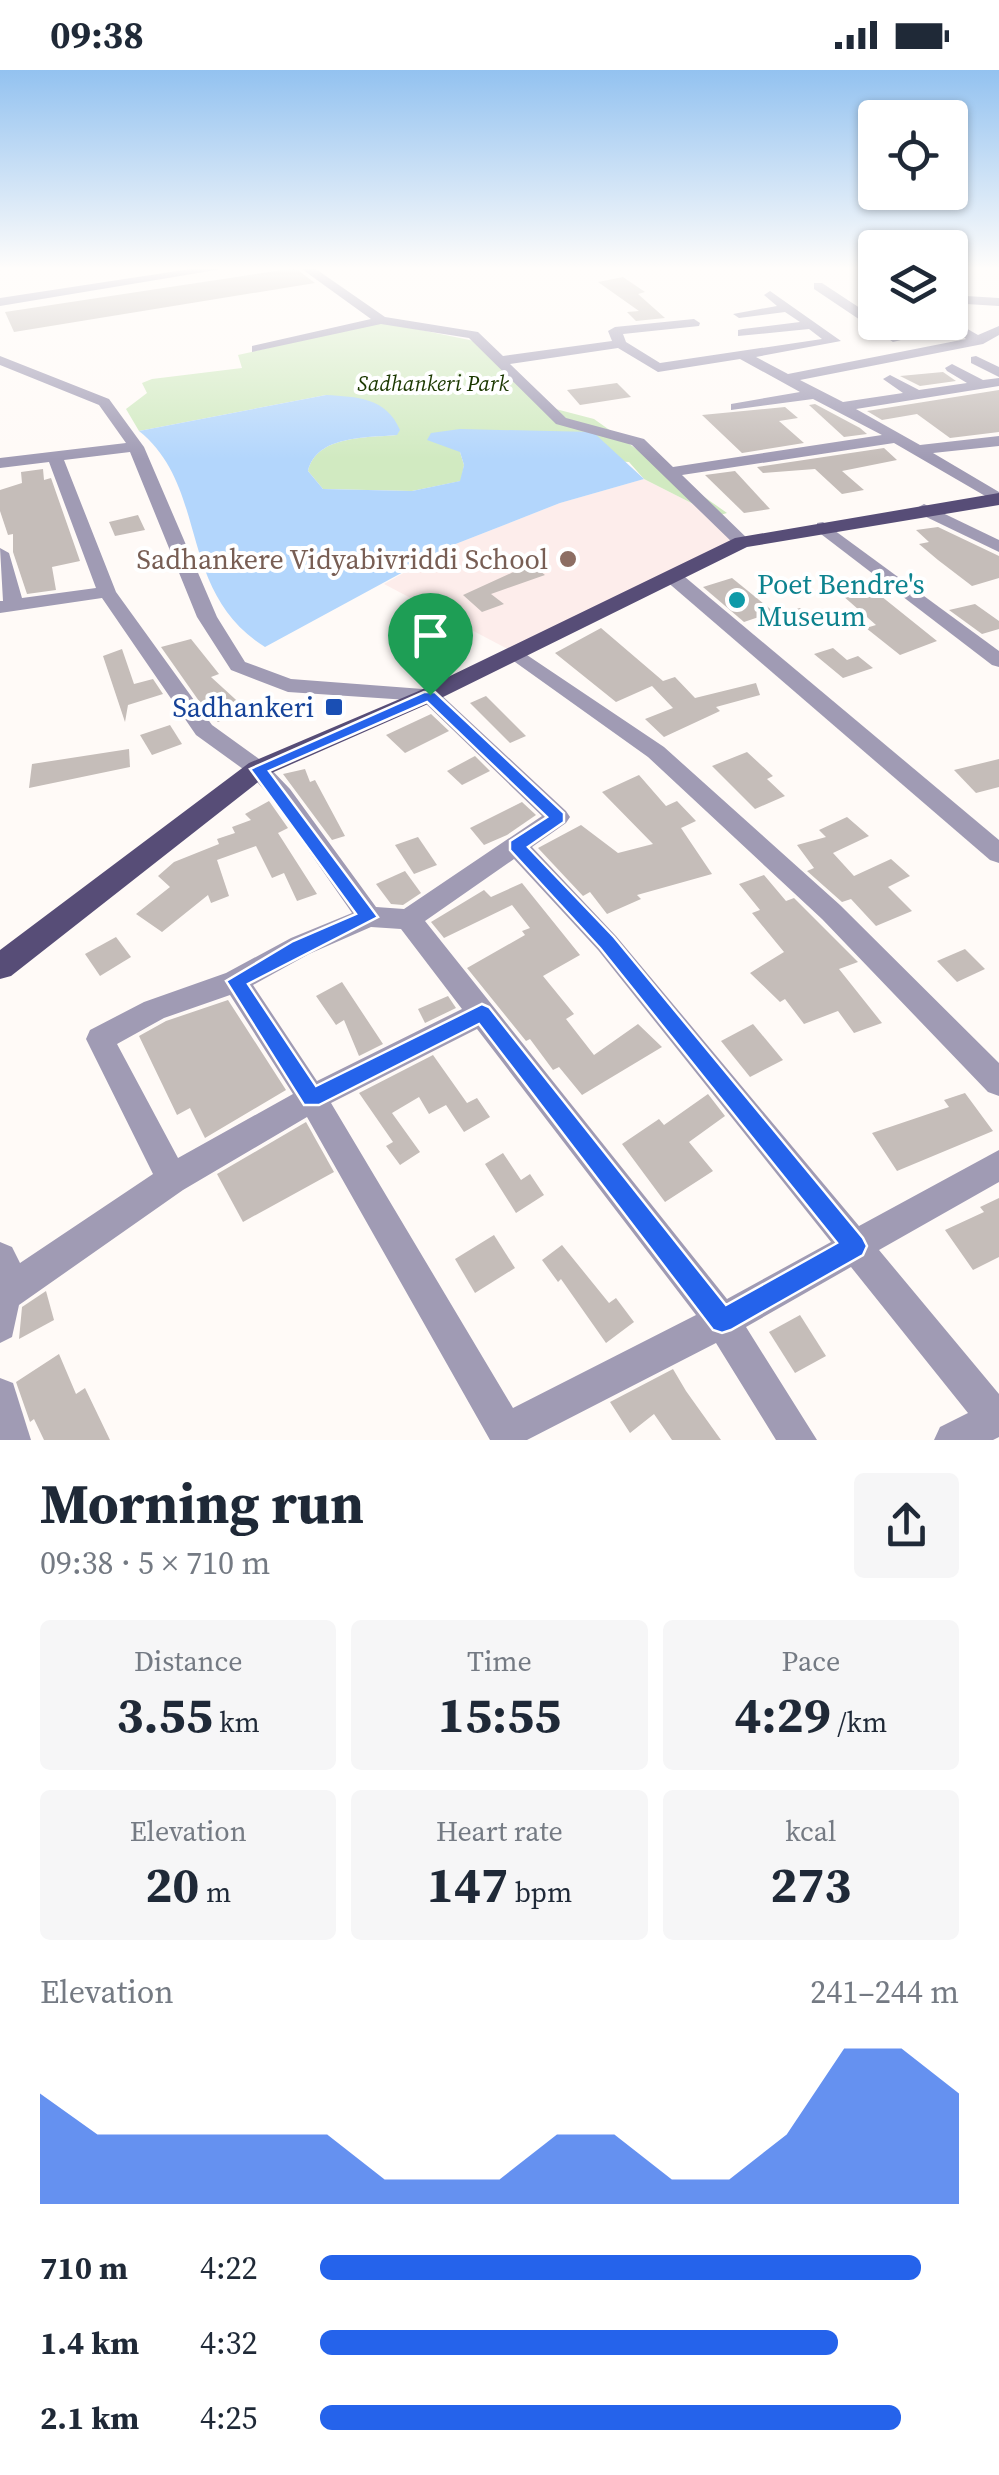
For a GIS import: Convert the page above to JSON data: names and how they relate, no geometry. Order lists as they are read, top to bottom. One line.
{"parks":["Sadhankeri Park"],"places":{"other":["Sadhankere Vidyabivriddi School","Poet Bendre's Museum"],"transit":["Sadhankeri"]},"page":{"status":"09:38","heading":["Morning run","09:38 · 5 × 710 m"],"stats":[["Distance","3.55 km"],["Time","15:55"],["Pace","4:29 /km"],["Elevation","20 m"],["Heart rate","147 bpm"],["kcal","273"]],"chart":["Elevation","241–244 m"],"list":[{"name":"710 m","note":"4:22"},{"name":"1.4 km","note":"4:32"},{"name":"2.1 km","note":"4:25"}]}}
